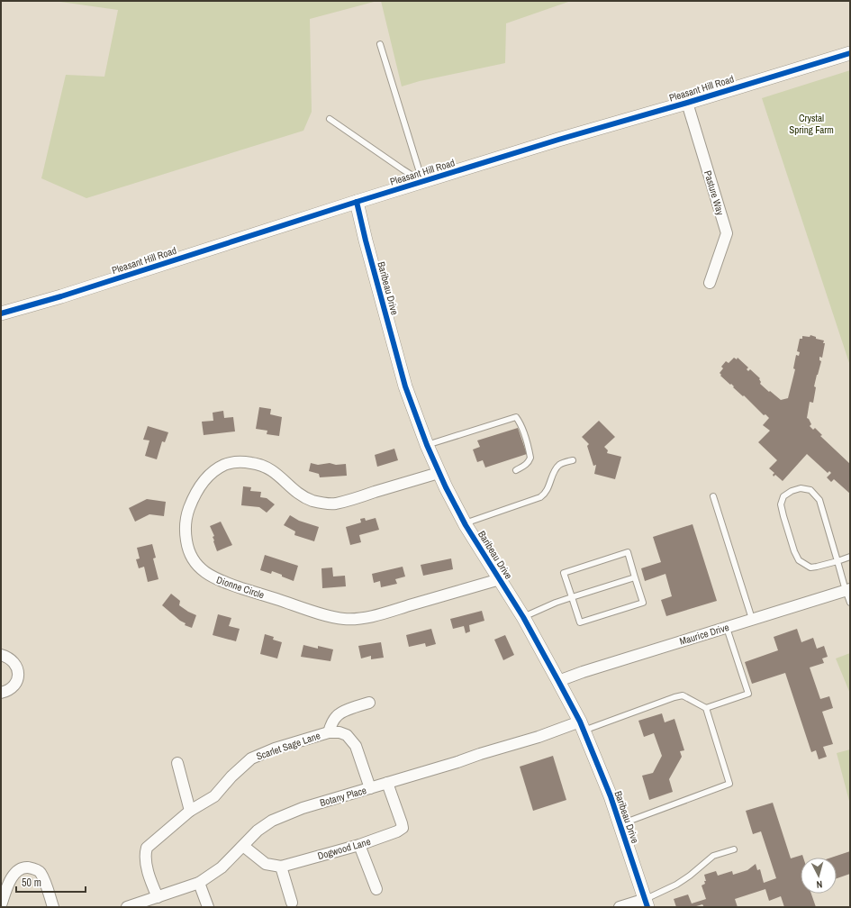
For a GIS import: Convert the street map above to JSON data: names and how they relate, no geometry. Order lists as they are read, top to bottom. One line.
{"streets":{"street":["Pleasant Hill Road","Pasture Way","Baribeau Drive","Dionne Circle","Maurice Drive","Scarlet Sage Lane","Botany Place","Dogwood Lane"]},"crossings":[["Pleasant Hill Road","Pasture Way"],["Pleasant Hill Road","Baribeau Drive"],["Baribeau Drive","Dionne Circle"],["Baribeau Drive","Maurice Drive"],["Baribeau Drive","Botany Place"],["Scarlet Sage Lane","Botany Place"],["Botany Place","Dogwood Lane"]],"parks":["Crystal Spring Farm"],"scale_bar":"50 m","north":"bottom"}
